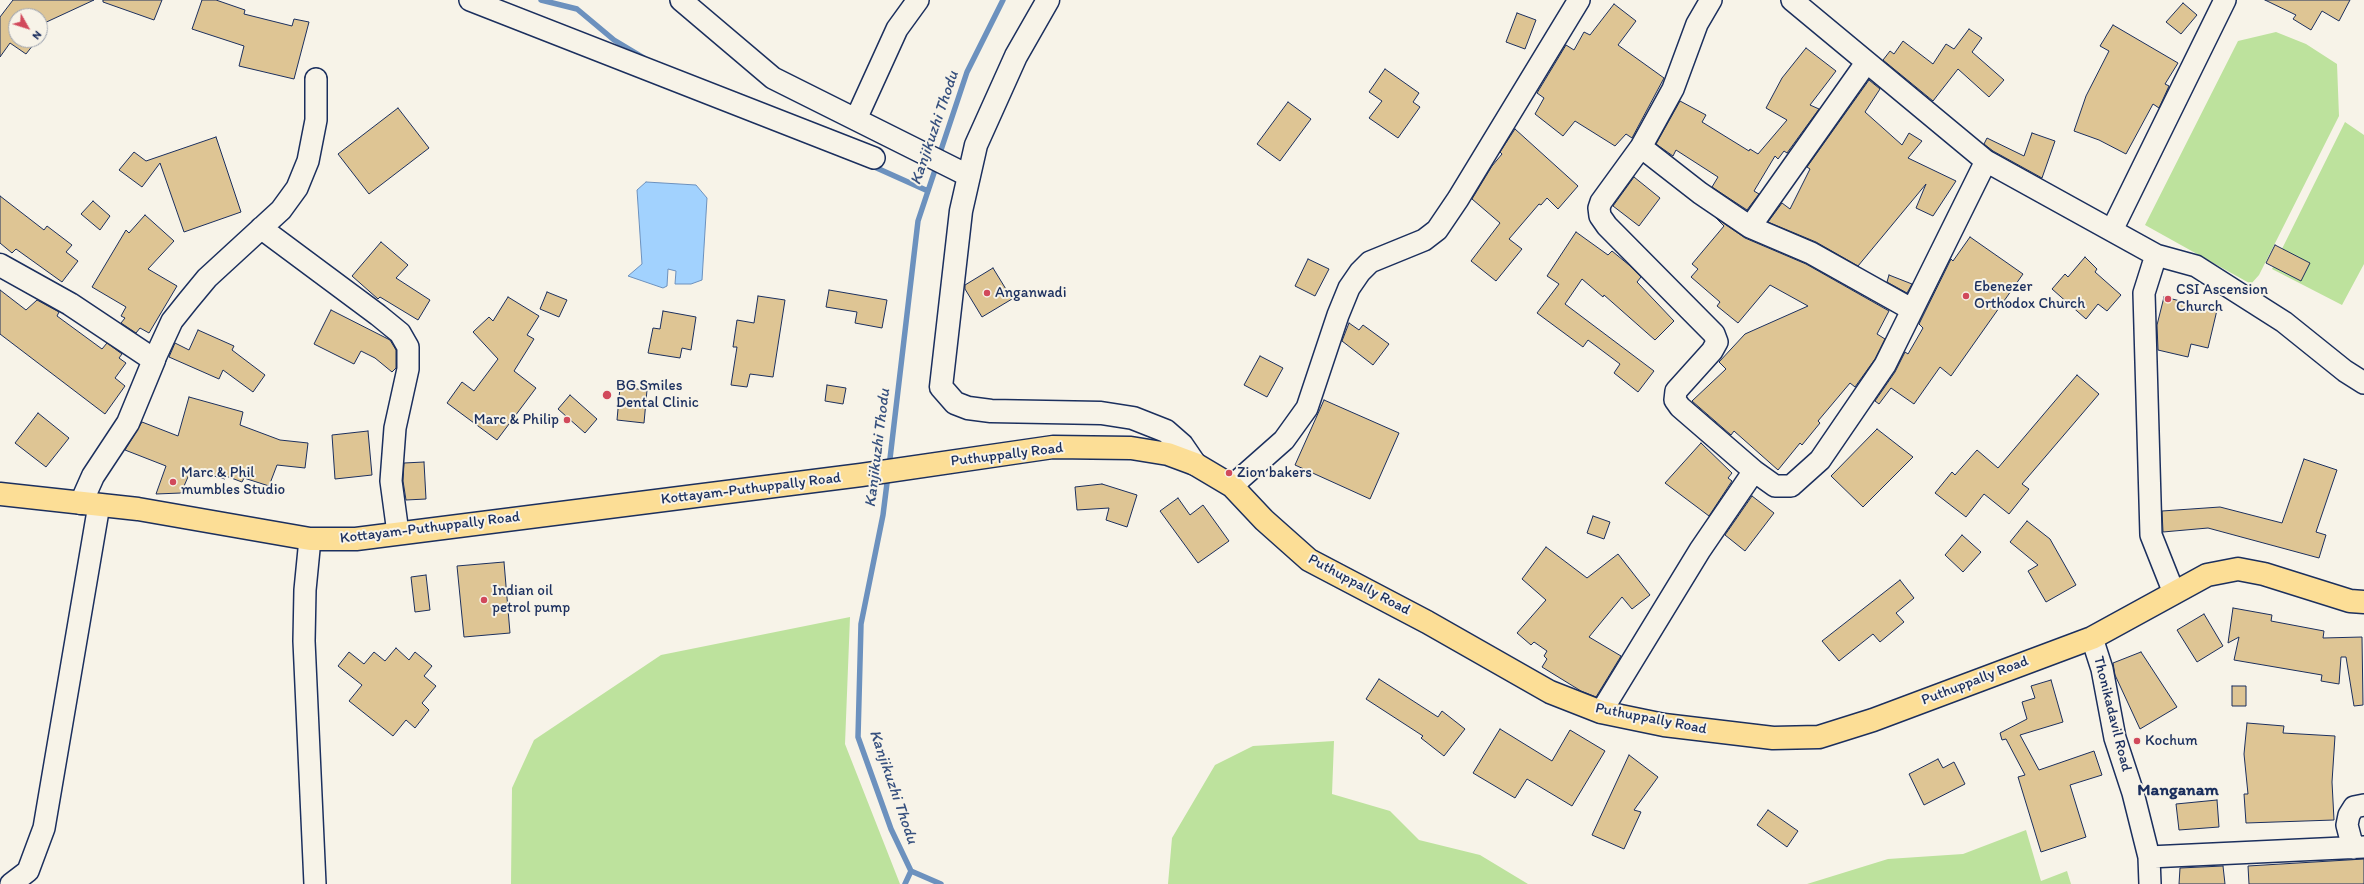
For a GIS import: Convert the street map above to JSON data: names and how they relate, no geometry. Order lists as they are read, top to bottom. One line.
{"streets":{"main road":["Puthuppally Road","Kottayam-Puthuppally Road"],"street":["Thonikadavil Road"]},"crossings":[["Puthuppally Road","Kottayam-Puthuppally Road"],["Puthuppally Road","Thonikadavil Road"]],"districts":["Manganam"],"water":["Kanjikuzhi Thodu"],"places":["Anganwadi","Ebenezer Orthodox Church","CSI Ascension Church","BG Smiles Dental Clinic","Marc & Philip","Zion bakers","Marc & Phil mumbles Studio","Indian oil petrol pump","Kochum"],"north":"bottom right"}
